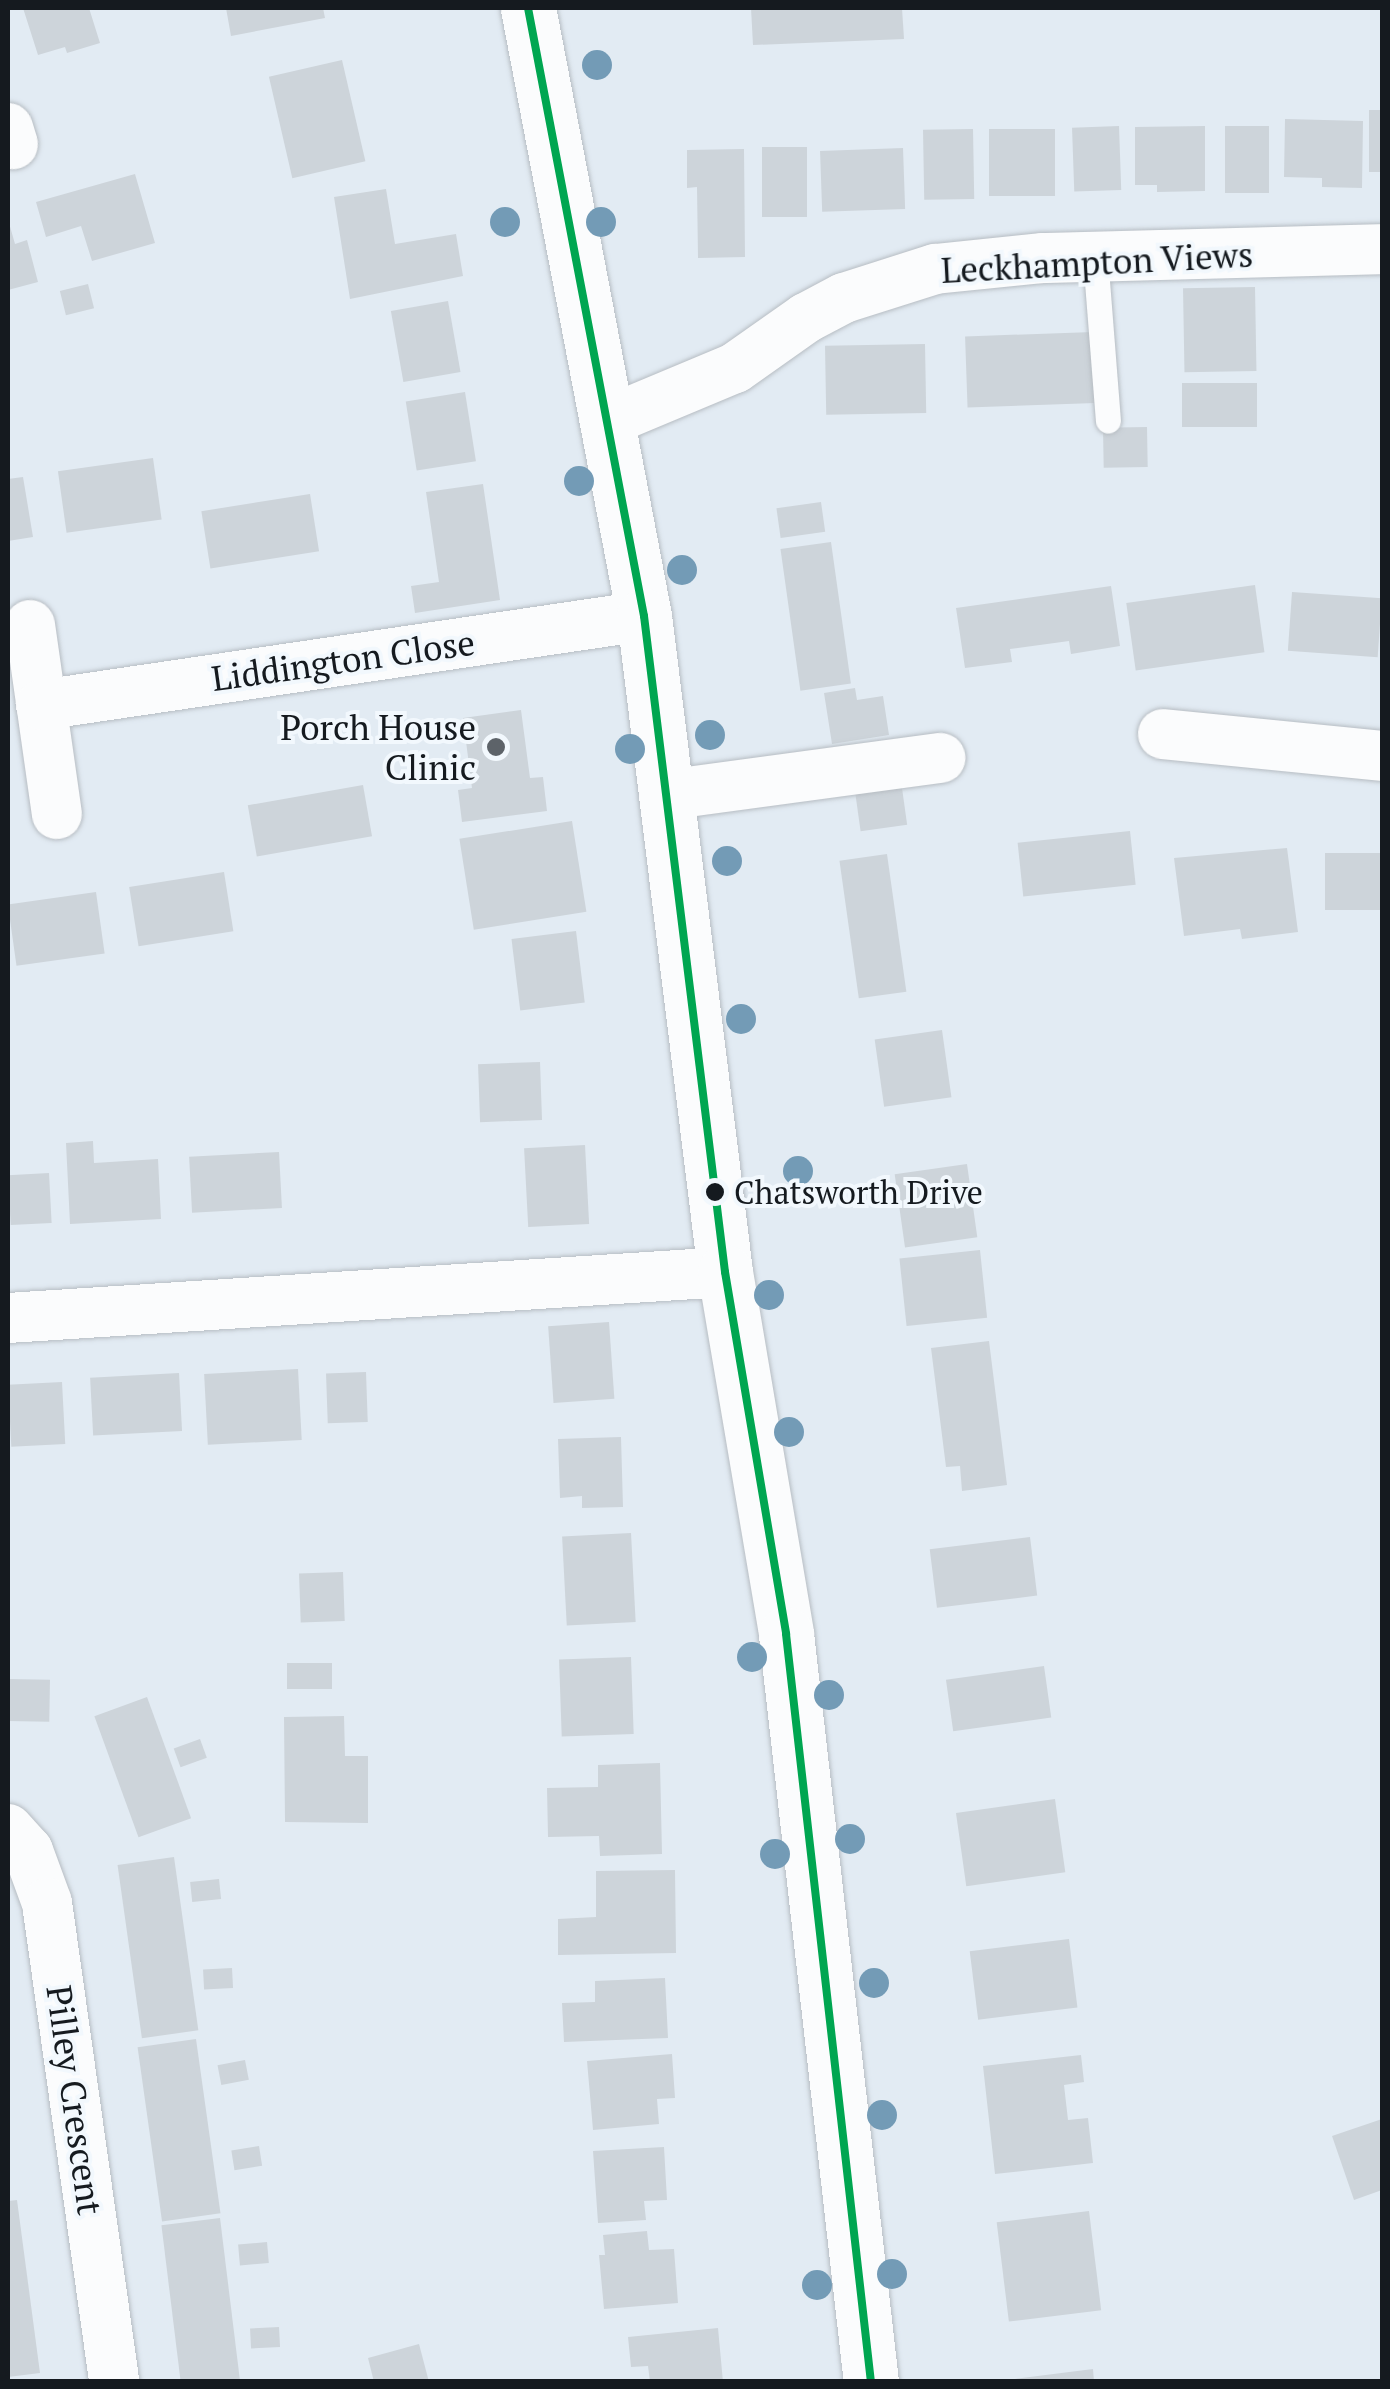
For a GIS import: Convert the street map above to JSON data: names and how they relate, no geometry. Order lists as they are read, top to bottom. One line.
{"streets":{"street":["Leckhampton Views","Liddington Close","Pilley Crescent"]},"places":["Porch House Clinic","Chatsworth Drive"]}
